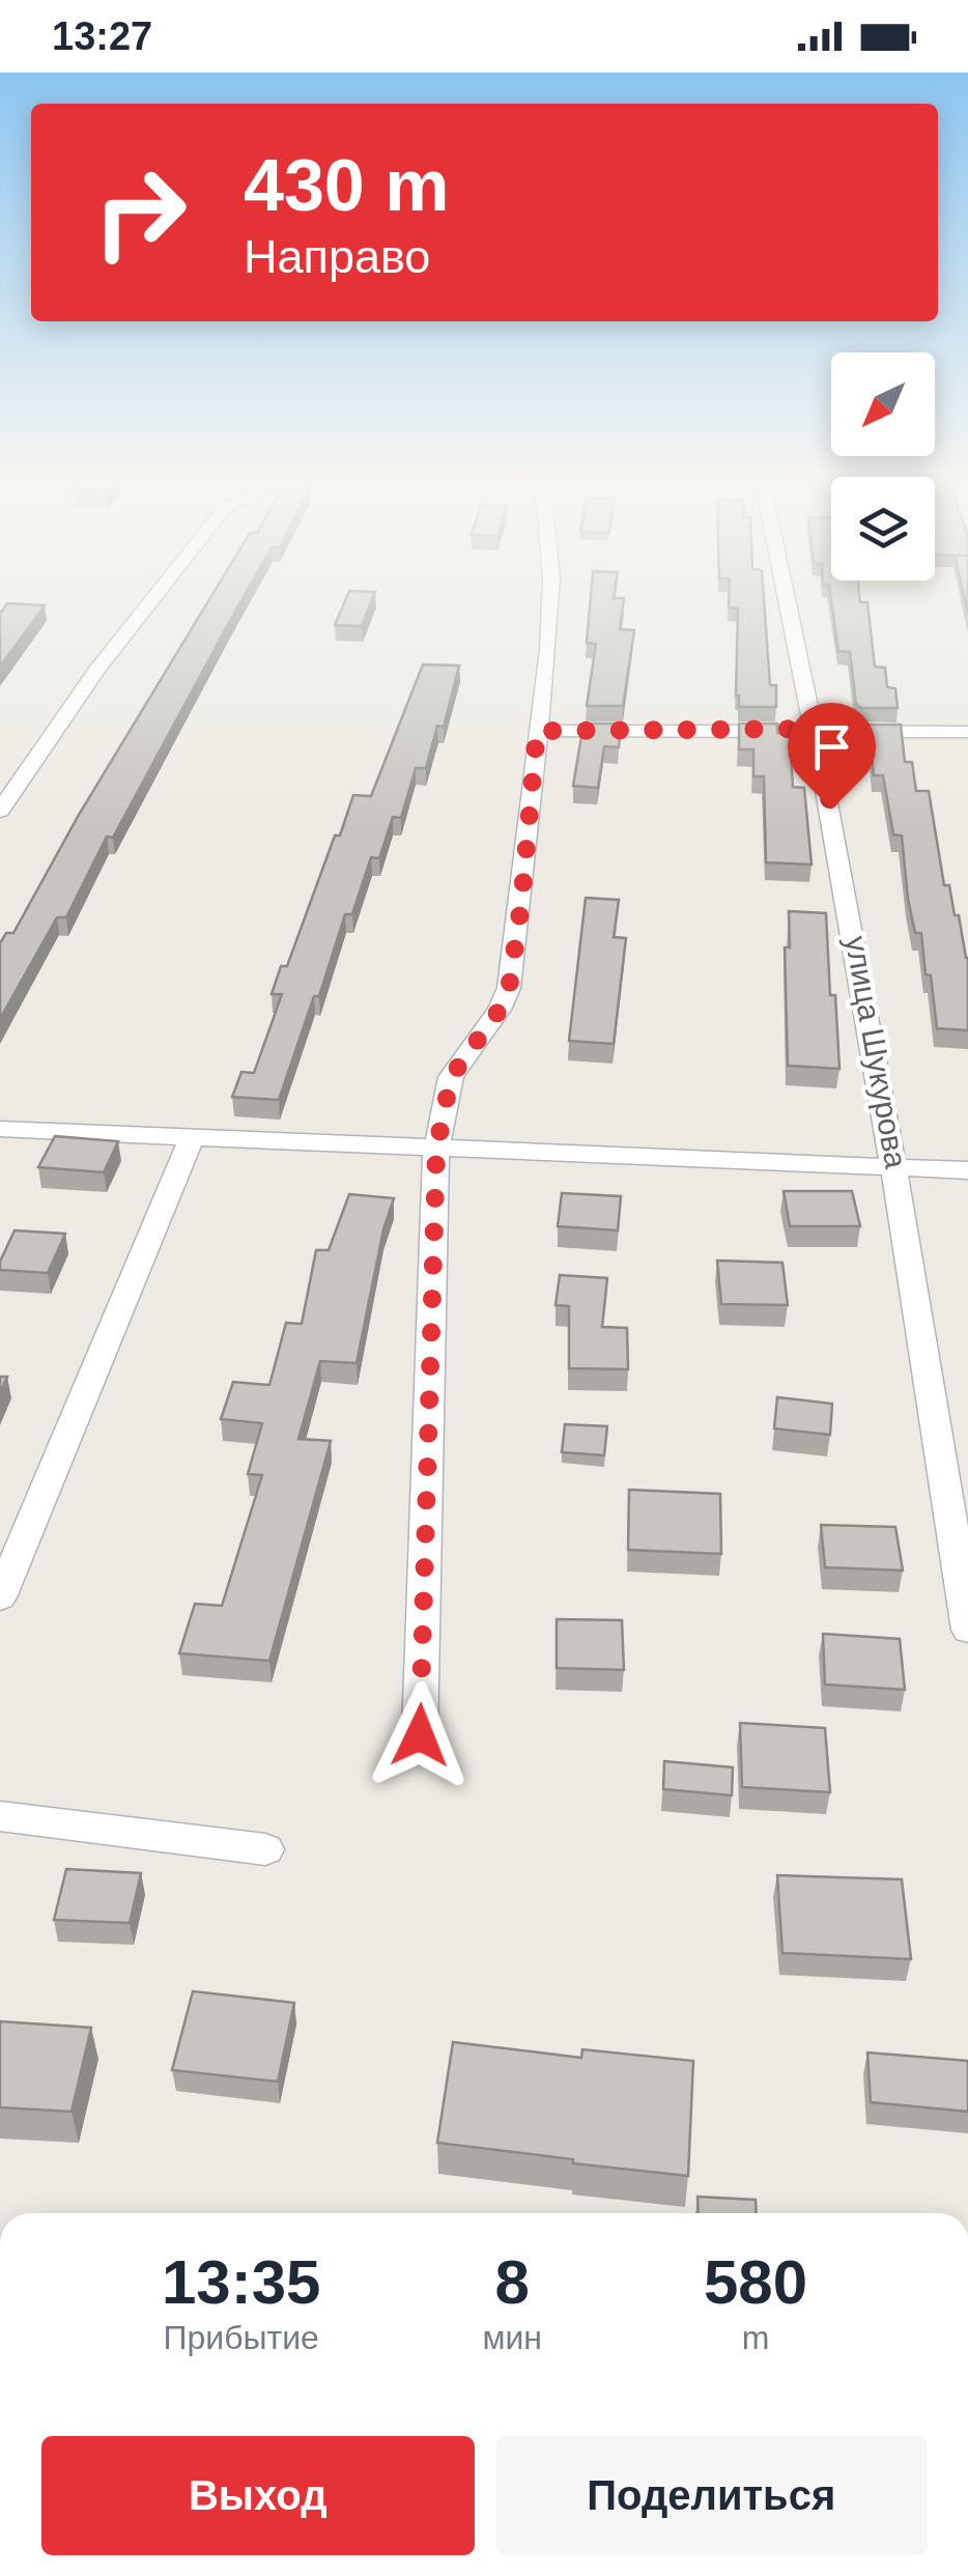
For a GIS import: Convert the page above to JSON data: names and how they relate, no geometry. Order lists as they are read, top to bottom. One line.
{"streets":{"street":["улица Шукурова"]},"north":"bottom left","page":{"status":"13:27","turn":["430 m","Направо"],"eta":["13:35","Прибытие","8","мин","580","m"],"buttons":["Выход","Поделиться"]}}
